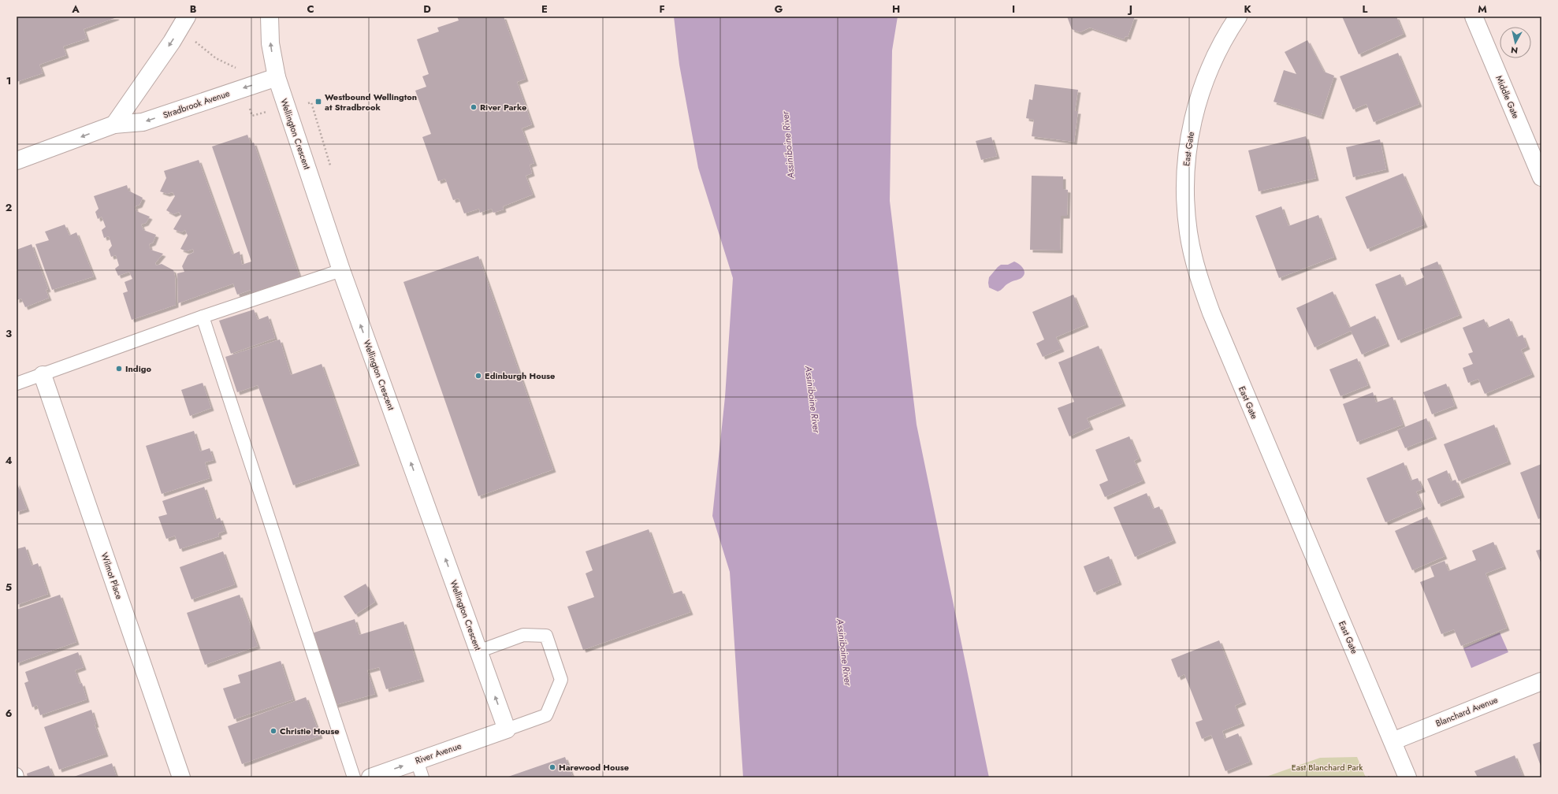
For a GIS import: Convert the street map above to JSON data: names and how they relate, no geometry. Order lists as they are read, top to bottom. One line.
{"streets":{"street":["Middle Gate","Stradbrook Avenue","Wellington Crescent","East Gate","Wilmot Place","Blanchard Avenue","River Avenue"]},"crossings":[["Stradbrook Avenue","Wellington Crescent"],["Wellington Crescent","River Avenue"],["East Gate","Blanchard Avenue"]],"one_way":["Stradbrook Avenue","Wellington Crescent"],"water":["Assiniboine River"],"parks":["East Blanchard Park"],"places":{"transit":["Westbound Wellington at Stradbrook"],"other":["River Parke","Indigo","Edinburgh House","Christie House","Harewood House"]},"north":"bottom","grid":{"columns":["A","B","C","D","E","F","G","H","I","J","K","L","M"],"rows":["1","2","3","4","5","6"]}}
